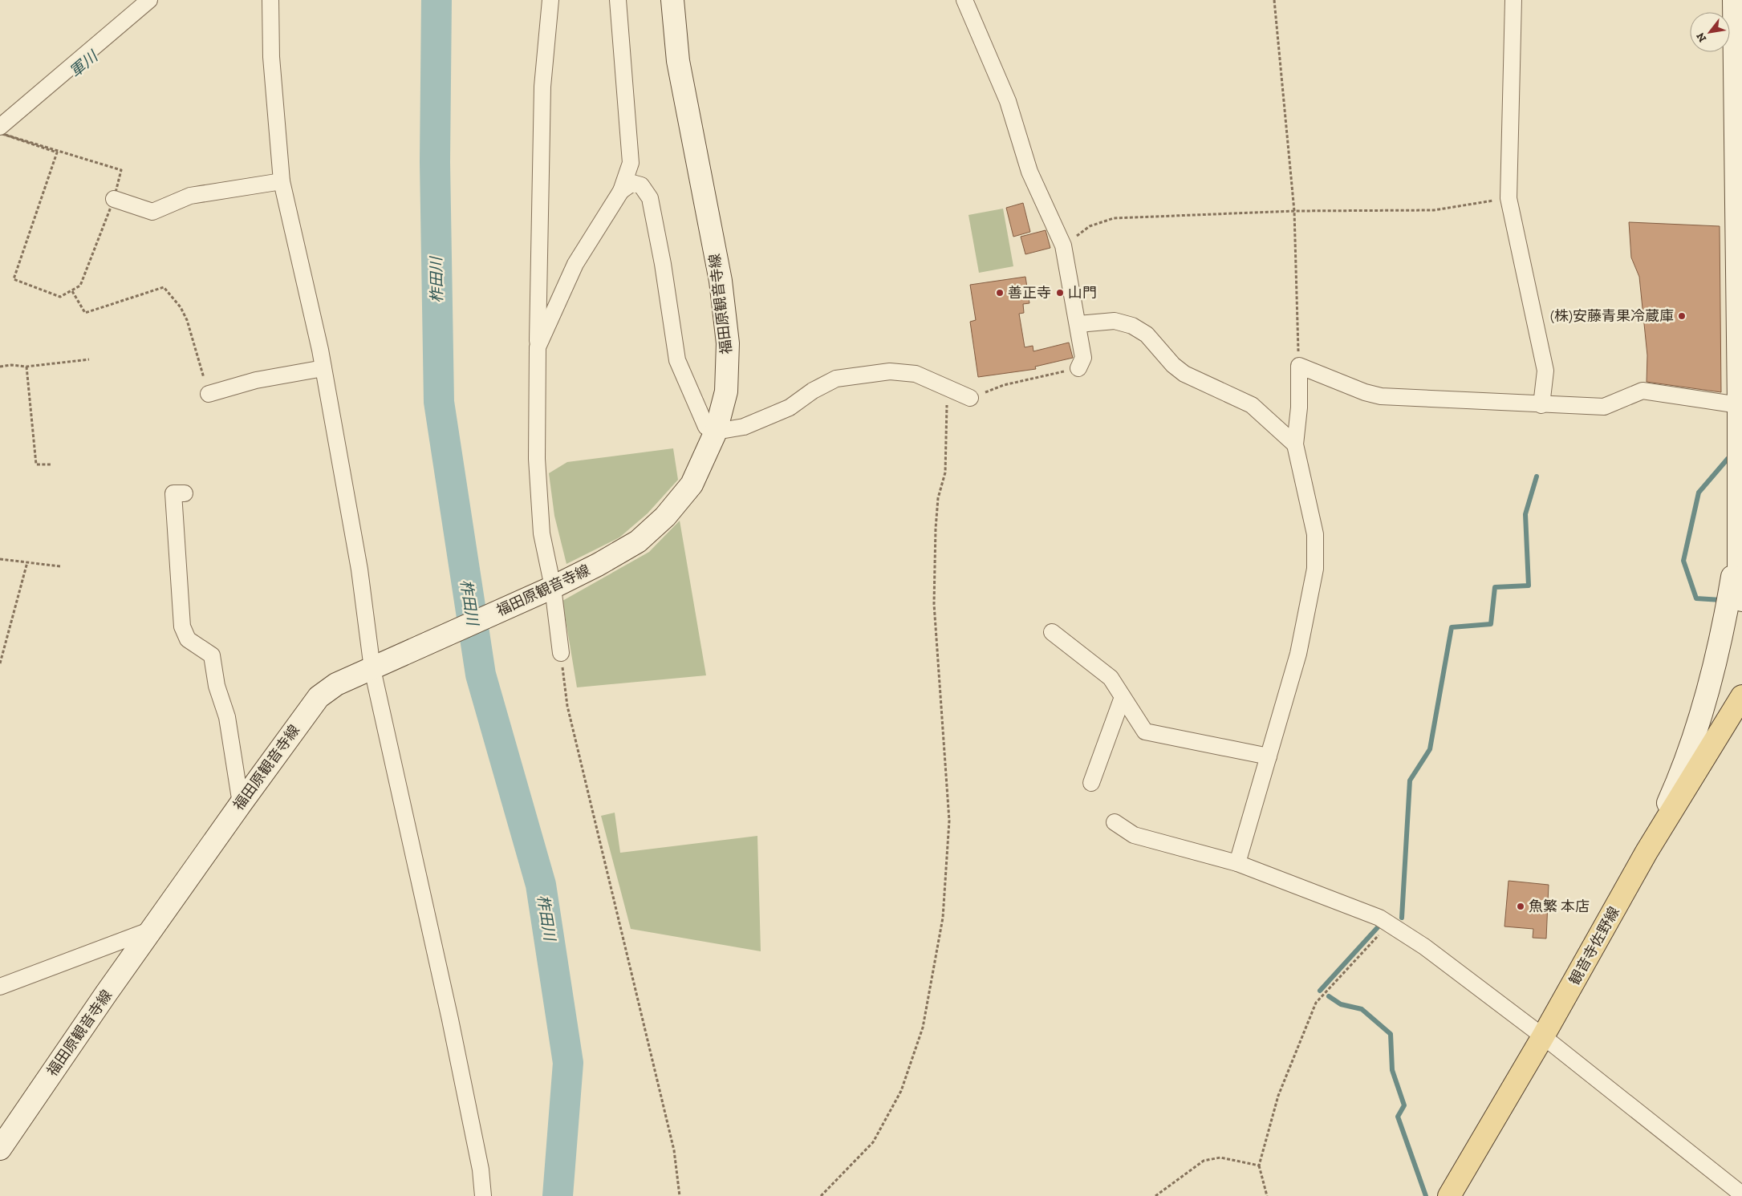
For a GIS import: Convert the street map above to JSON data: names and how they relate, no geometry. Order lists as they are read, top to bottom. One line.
{"streets":{"main road":["福田原観音寺線","観音寺佐野線"]},"water":["軍川","柞田川"],"places":["善正寺","山門","(株)安藤青果冷蔵庫","魚繁 本店"],"north":"bottom left"}
